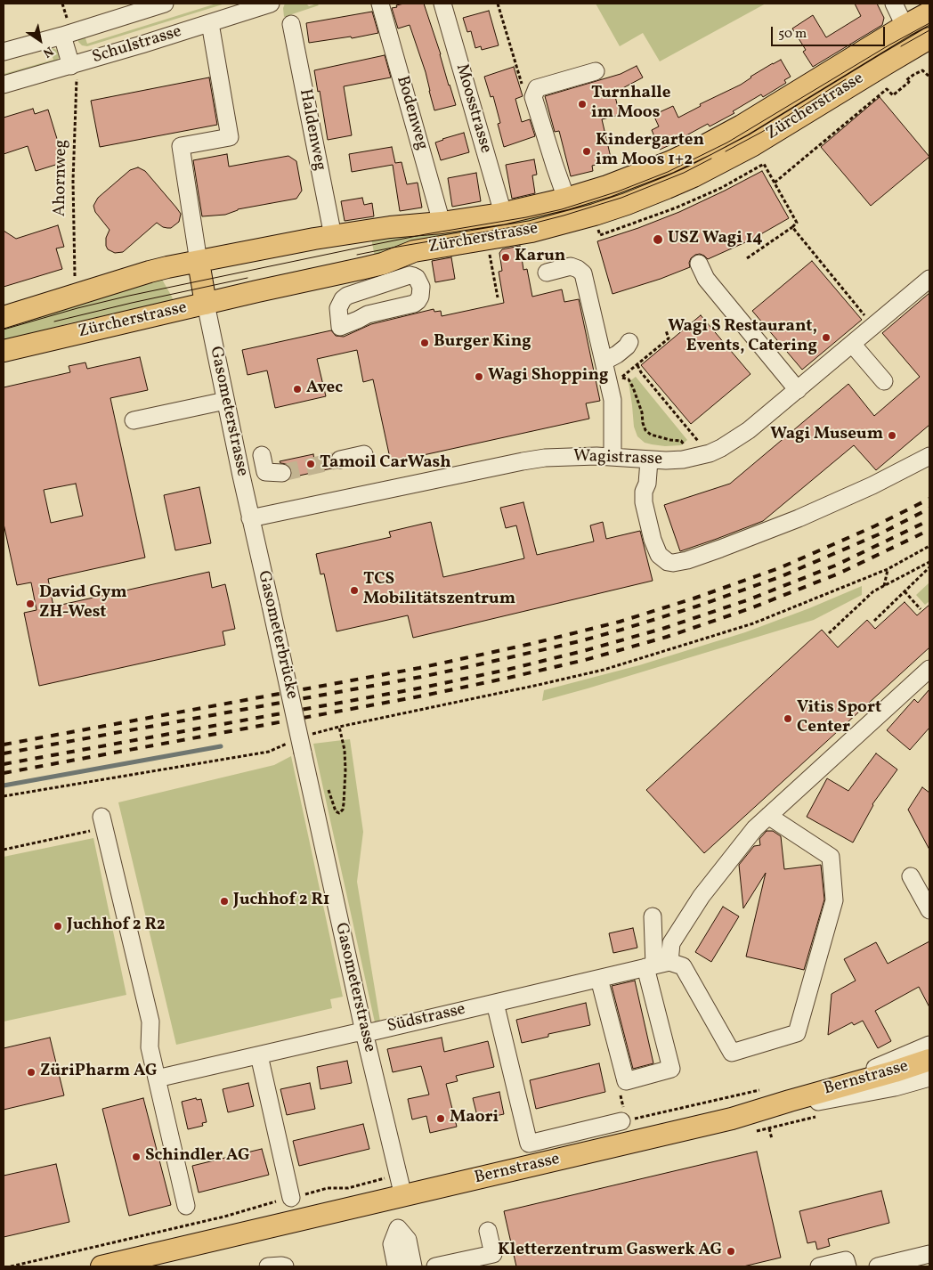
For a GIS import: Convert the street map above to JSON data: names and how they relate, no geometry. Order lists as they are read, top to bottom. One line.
{"streets":{"main road":["Zürcherstrasse","Bernstrasse"],"street":["Schulstrasse","Moosstrasse","Bodenweg","Haldenweg","Gasometerstrasse","Wagistrasse","Gasometerbrücke","Südstrasse"],"path":["Ahornweg"]},"crossings":[["Schulstrasse","Ahornweg"],["Zürcherstrasse","Moosstrasse"],["Zürcherstrasse","Bodenweg"],["Zürcherstrasse","Haldenweg"],["Zürcherstrasse","Gasometerstrasse"],["Gasometerstrasse","Wagistrasse"],["Gasometerstrasse","Gasometerbrücke"],["Gasometerstrasse","Südstrasse"],["Gasometerstrasse","Bernstrasse"],["Wagistrasse","Gasometerbrücke"]],"places":["Turnhalle im Moos","Kindergarten im Moos 1+2","USZ Wagi 14","Karun","Wagi S Restaurant, Events, Catering","Burger King","Wagi Shopping","Avec","Wagi Museum","Tamoil CarWash","TCS Mobilitätszentrum","David Gym ZH-West","Vitis Sport Center","Juchhof 2 R1","Juchhof 2 R2","ZüriPharm AG","Maori","Schindler AG","Kletterzentrum Gaswerk AG"],"scale_bar":"50 m","north":"bottom right"}
